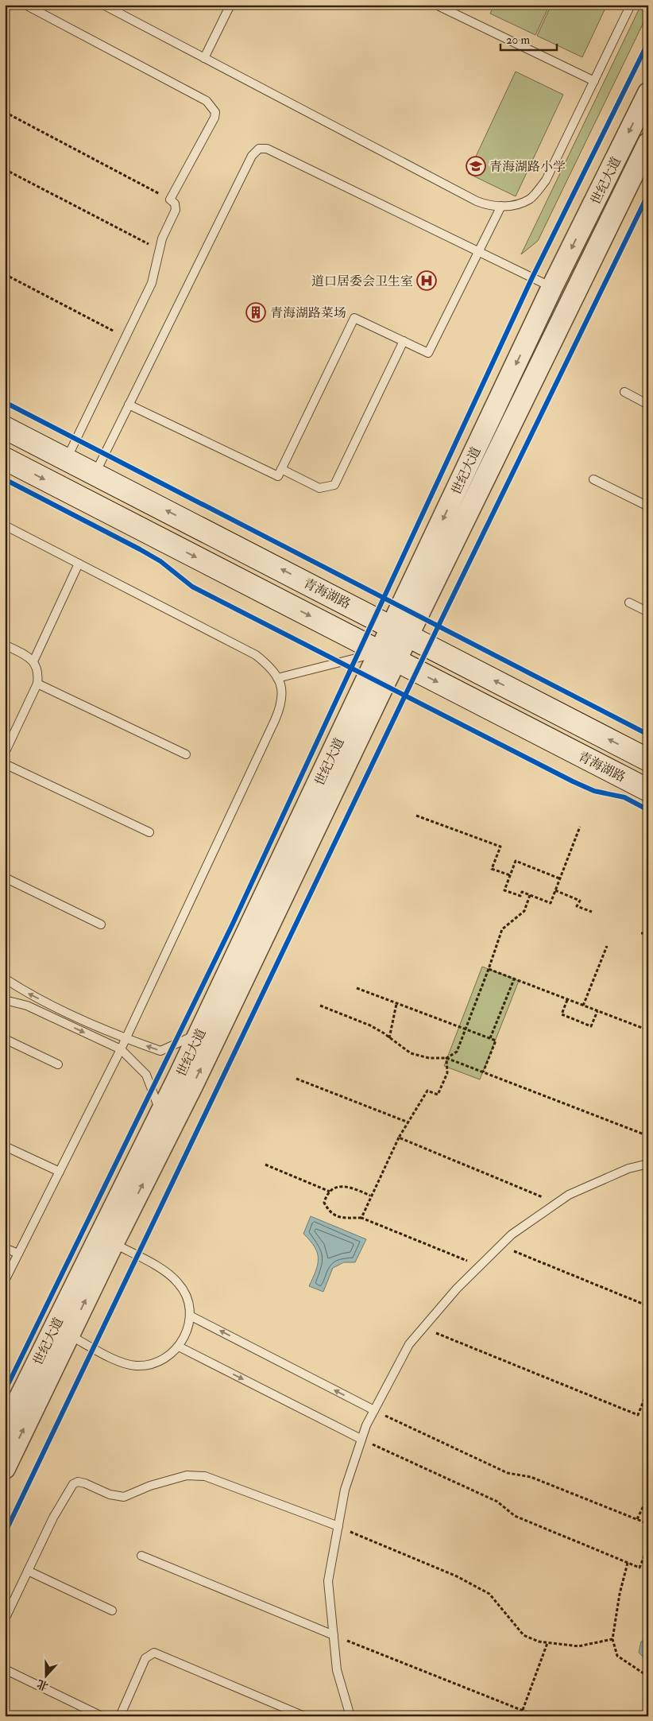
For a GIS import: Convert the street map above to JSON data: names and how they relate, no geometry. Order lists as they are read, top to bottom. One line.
{"streets":{"main road":["青海湖路"],"street":["世纪大道"]},"crossings":[["世纪大道","青海湖路"]],"places":{"school or university":["青海湖路小学"],"hospital":["道口居委会卫生室"],"building":["青海湖路菜场"]},"scale_bar":"20 m","north":"bottom"}
